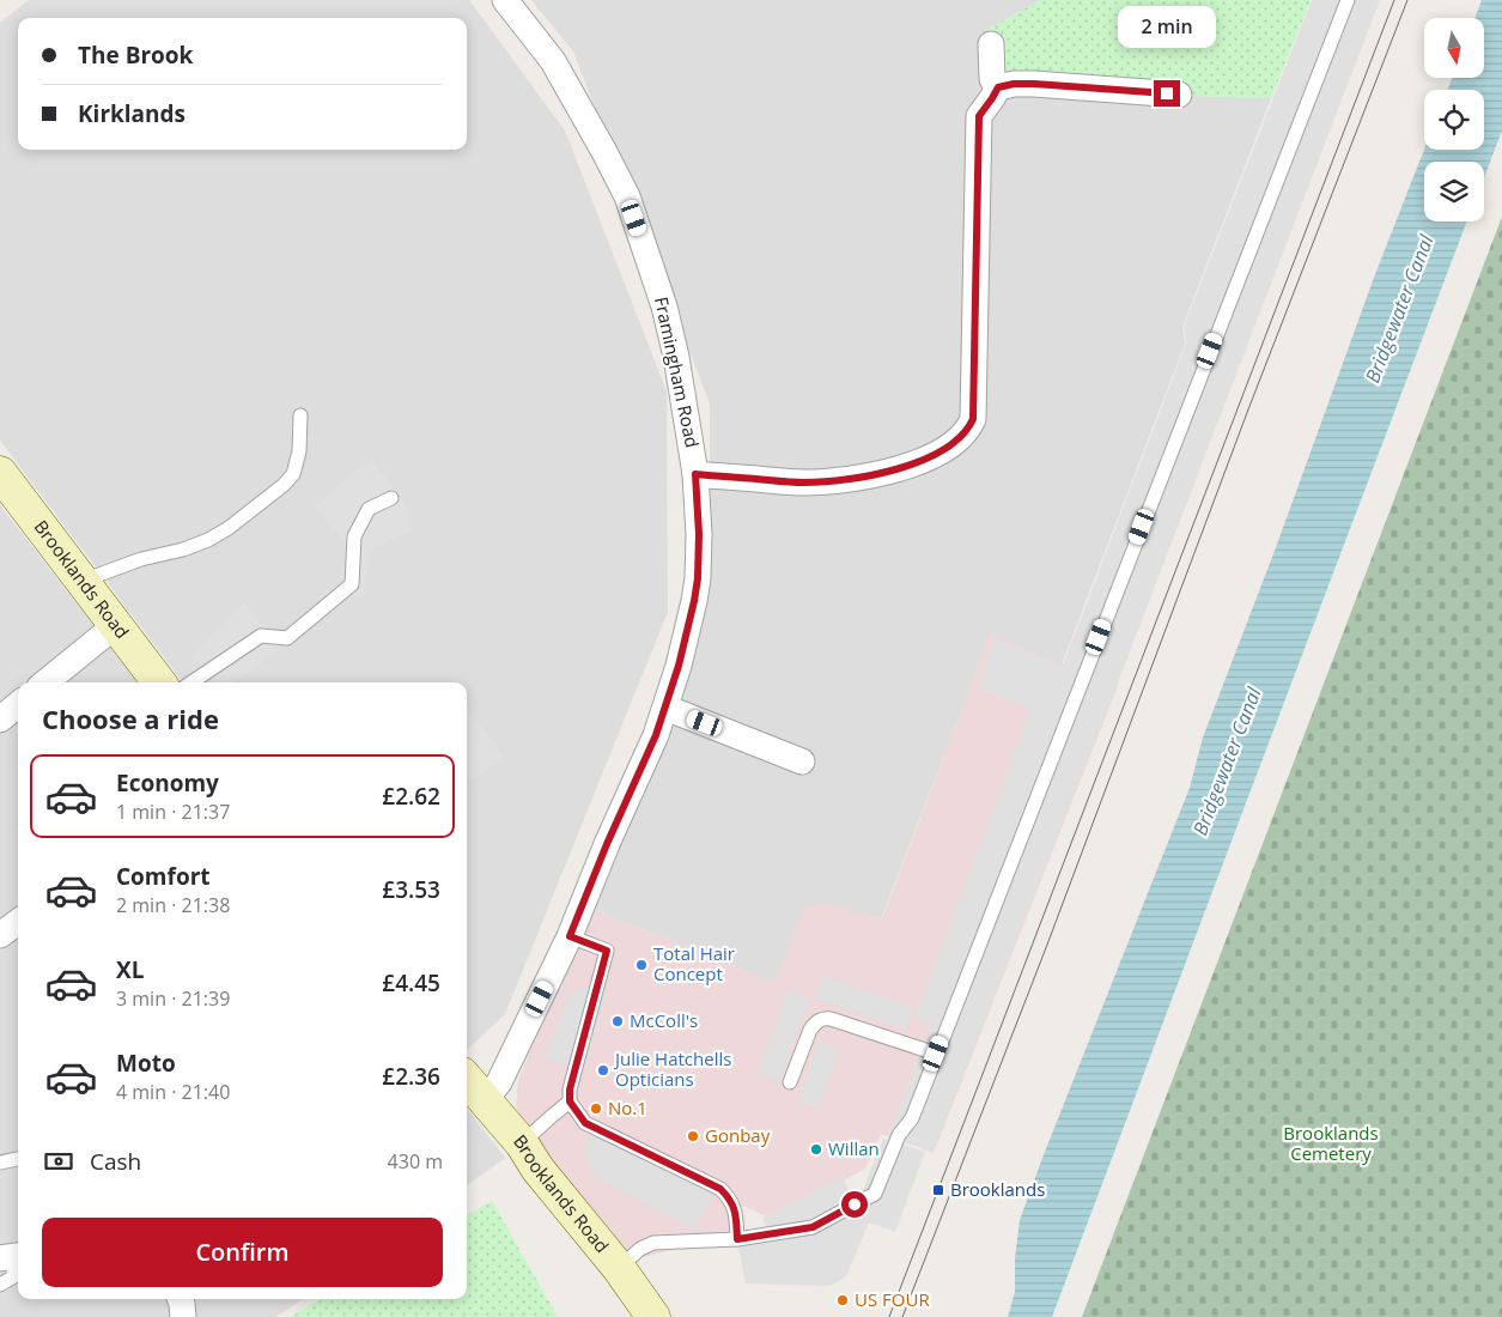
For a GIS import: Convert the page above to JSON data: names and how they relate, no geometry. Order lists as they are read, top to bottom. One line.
{"streets":{"street":["Framingham Road","Brooklands Road"]},"crossings":[["Framingham Road","Brooklands Road"]],"water":["Bridgewater Canal"],"parks":["Brooklands Cemetery"],"places":{"other":["Total Hair Concept","McColl's","Julie Hatchells Opticians","No.1","Gonbay","Willan","US FOUR"],"transit":["Brooklands"]},"north":"bottom","page":{"bubble":"2 min","banner":["The Brook","Kirklands"],"heading":"Choose a ride","list":[{"name":"Economy","note":"1 min · 21:37","value":"£2.62"},{"name":"Comfort","note":"2 min · 21:38","value":"£3.53"},{"name":"XL","note":"3 min · 21:39","value":"£4.45"},{"name":"Moto","note":"4 min · 21:40","value":"£2.36"}],"pay":["Cash","430 m"],"buttons":"Confirm"}}
